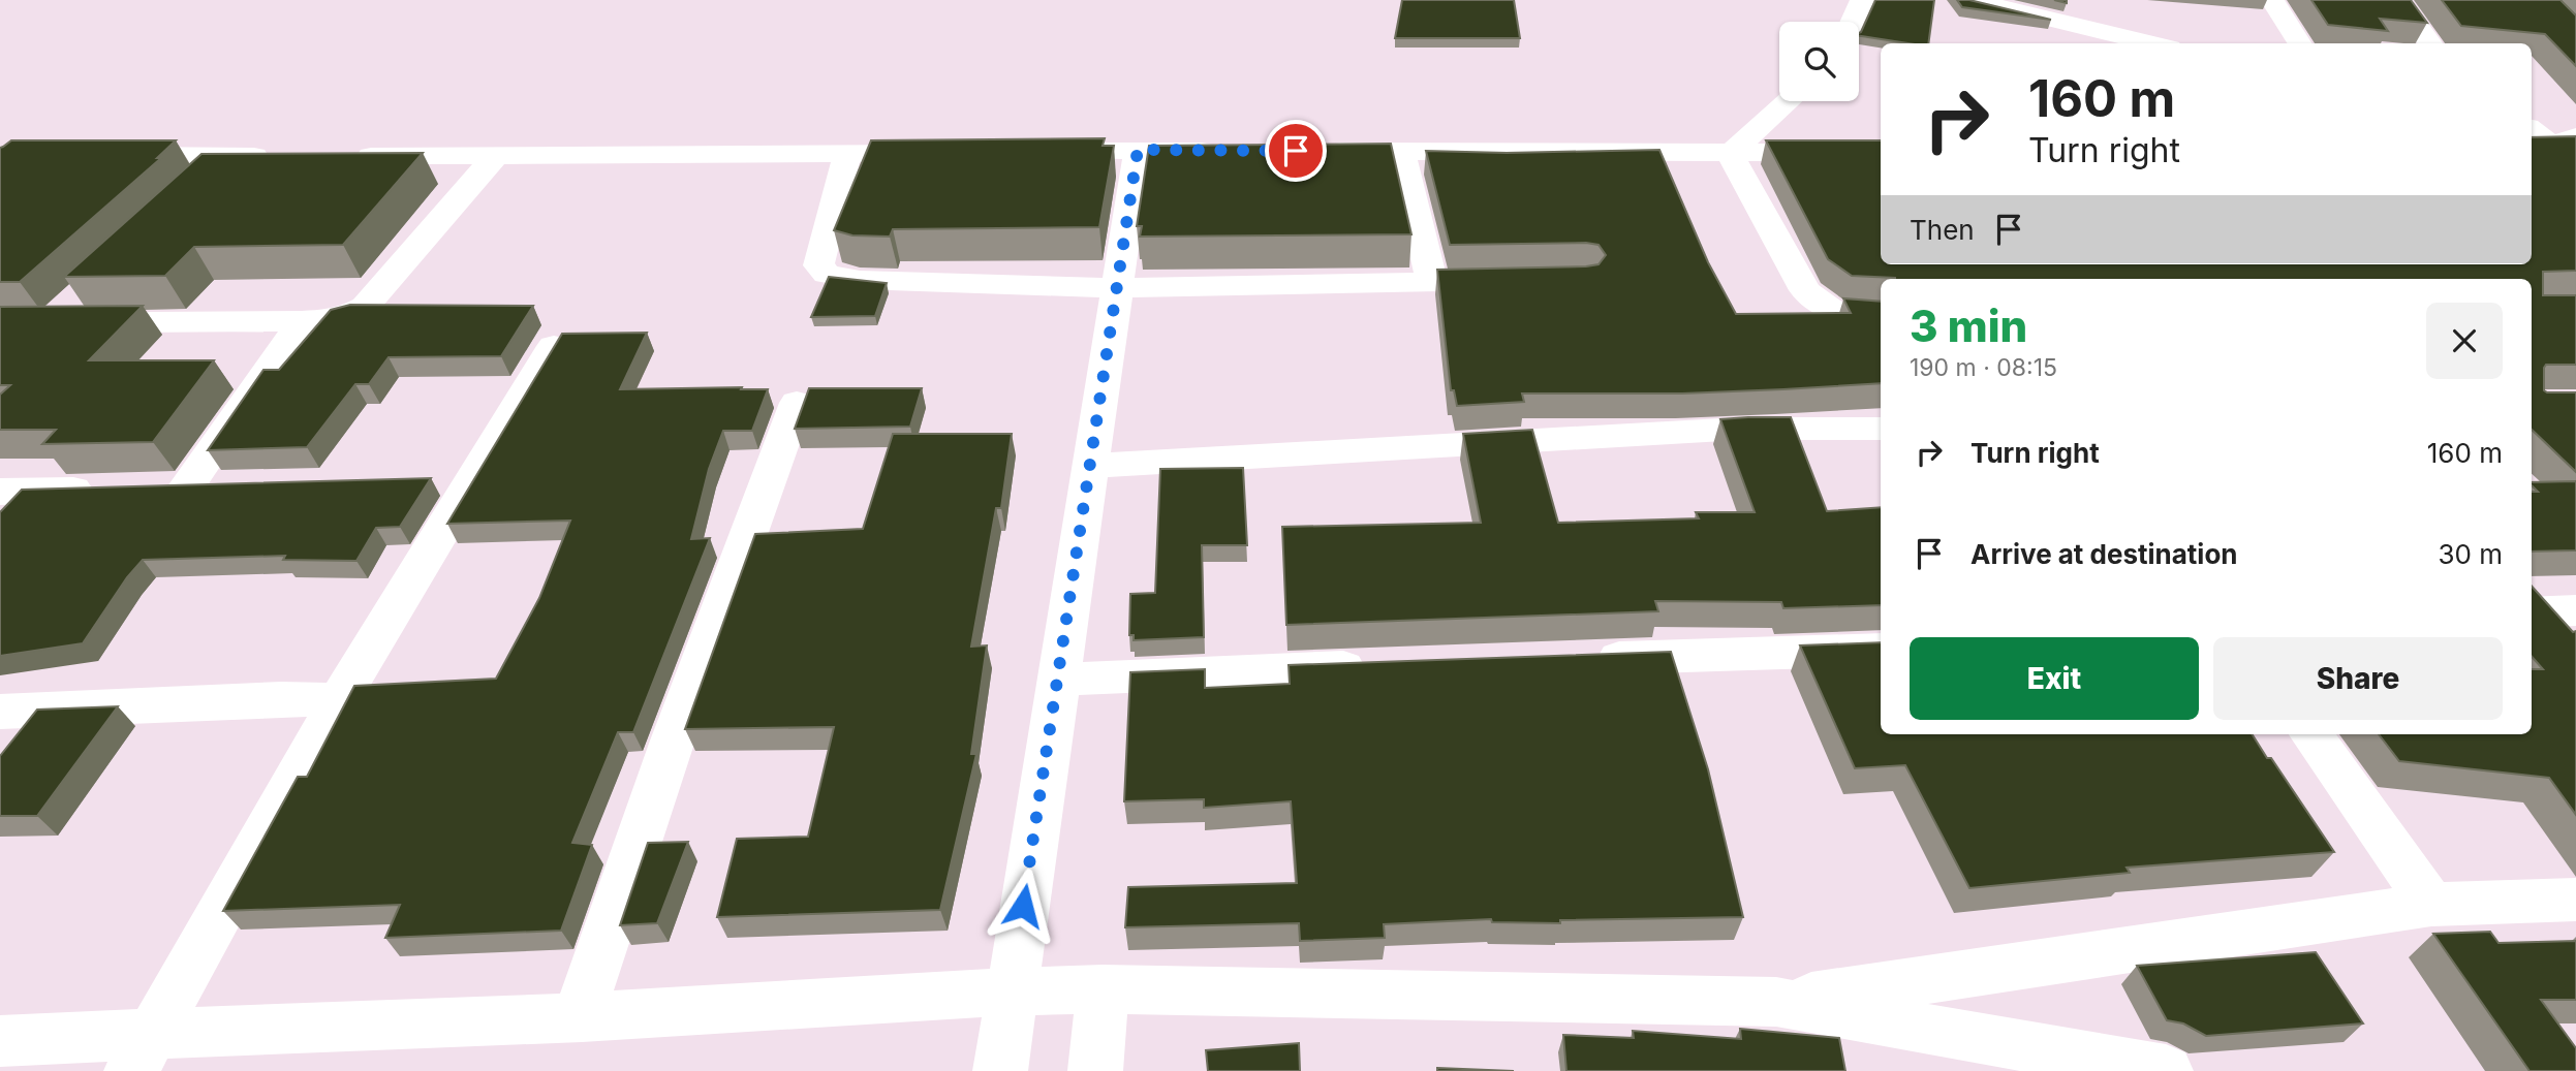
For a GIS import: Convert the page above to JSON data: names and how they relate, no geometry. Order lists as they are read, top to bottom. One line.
{"page":{"turn":["160 m","Turn right"],"then":"Then","heading":["3 min","190 m · 08:15"],"list":[{"name":"Turn right","value":"160 m"},{"name":"Arrive at destination","value":"30 m"}],"buttons":["Exit","Share"]}}
